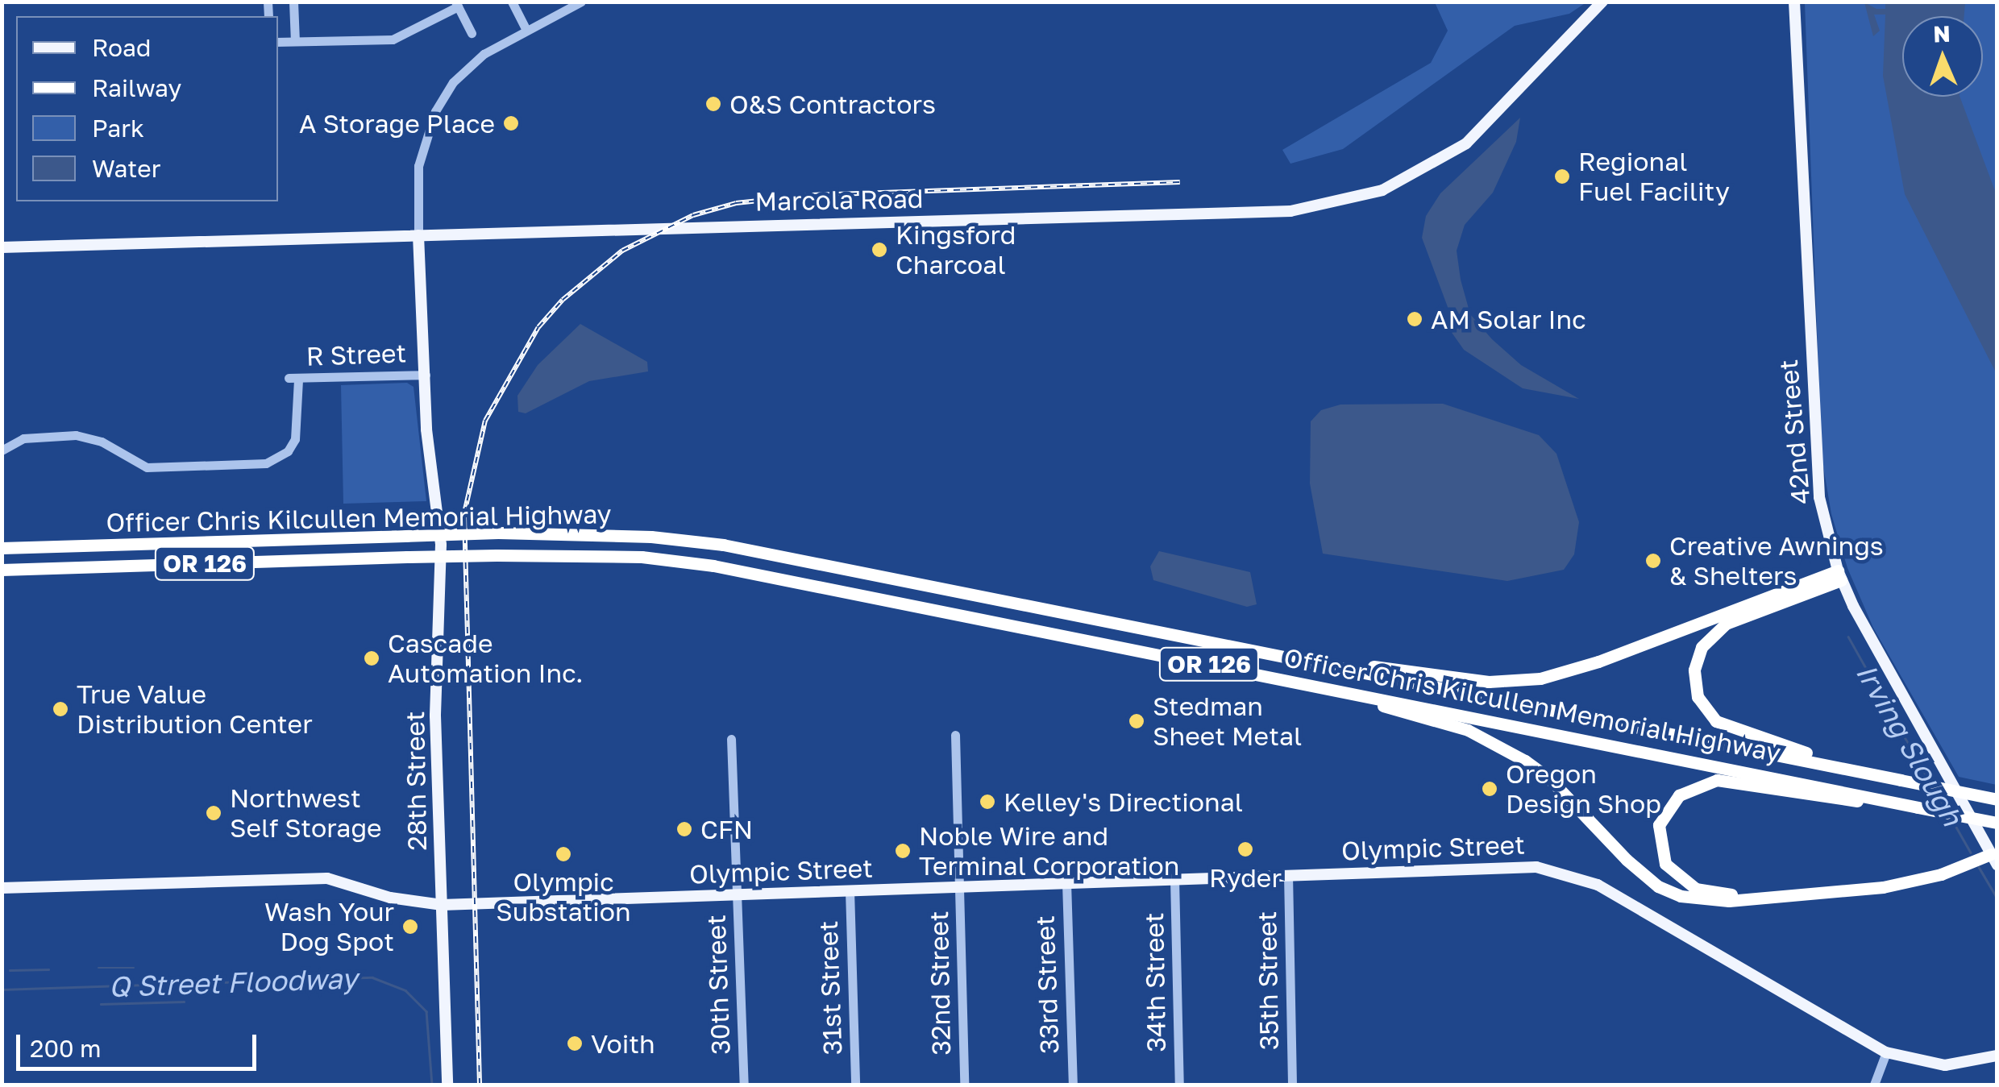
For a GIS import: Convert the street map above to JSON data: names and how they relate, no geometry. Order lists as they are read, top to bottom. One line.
{"streets":{"highway":["Officer Chris Kilcullen Memorial Highway","OR 126"],"main road":["Marcola Road","42nd Street","28th Street","Olympic Street"],"street":["R Street","35th Street","34th Street","32nd Street","30th Street","33rd Street","31st Street"]},"crossings":[["Marcola Road","28th Street"],["R Street","28th Street"],["28th Street","Olympic Street"],["Olympic Street","35th Street"],["Olympic Street","34th Street"],["Olympic Street","32nd Street"],["Olympic Street","30th Street"],["Olympic Street","33rd Street"],["Olympic Street","31st Street"]],"water":["Irving Slough","Q Street Floodway"],"places":["O&S Contractors","A Storage Place","Regional Fuel Facility","Kingsford Charcoal","AM Solar Inc","Creative Awnings & Shelters","Cascade Automation Inc.","True Value Distribution Center","Stedman Sheet Metal","Oregon Design Shop","Kelley's Directional","Northwest Self Storage","CFN","Ryder","Noble Wire and Terminal Corporation","Olympic Substation","Wash Your Dog Spot","Voith"],"legend":["Road","Railway","Park","Water"],"scale_bar":"200 m","north":"top"}
